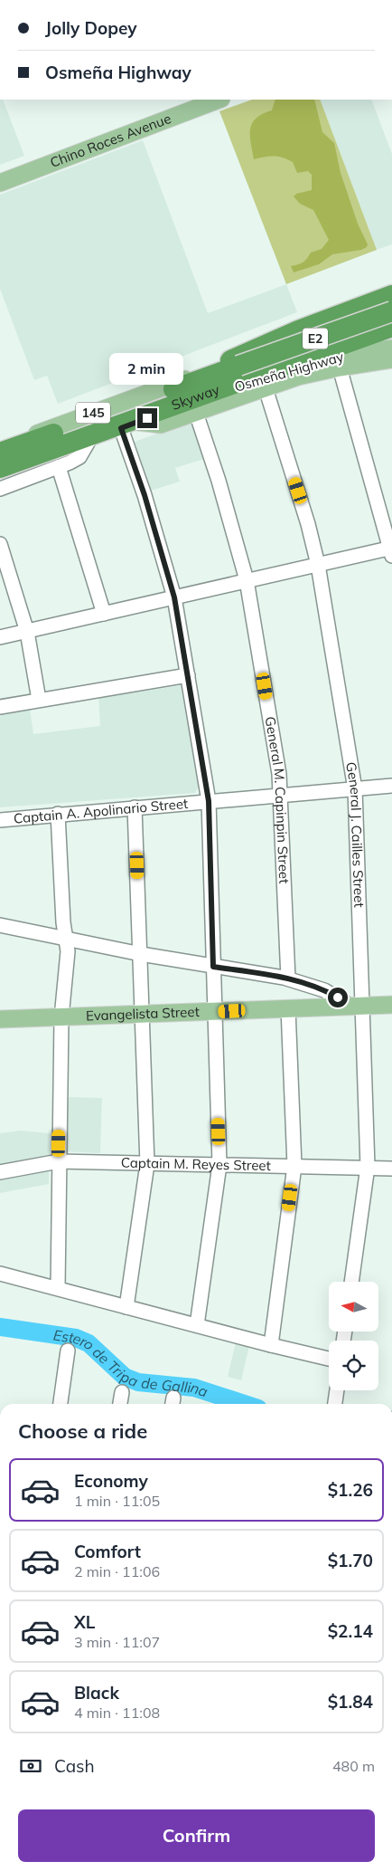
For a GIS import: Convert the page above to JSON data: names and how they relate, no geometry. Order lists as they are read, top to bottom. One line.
{"streets":{"highway":["E2","Skyway"],"main road":["Chino Roces Avenue","Osmeña Highway","145","Evangelista Street"],"street":["General M. Capinpin Street","Captain A. Apolinario Street","General J. Cailles Street","Captain M. Reyes Street"]},"crossings":[["Osmeña Highway","Skyway"],["Osmeña Highway","General M. Capinpin Street"],["Osmeña Highway","General J. Cailles Street"],["General M. Capinpin Street","Captain A. Apolinario Street"],["Captain A. Apolinario Street","General J. Cailles Street"],["General J. Cailles Street","Evangelista Street"],["General J. Cailles Street","Captain M. Reyes Street"]],"water":["Estero de Tripa de Gallina"],"north":"left","page":{"banner":["Jolly Dopey","Osmeña Highway"],"bubble":"2 min","heading":"Choose a ride","list":[{"name":"Economy","note":"1 min · 11:05","value":"$1.26"},{"name":"Comfort","note":"2 min · 11:06","value":"$1.70"},{"name":"XL","note":"3 min · 11:07","value":"$2.14"},{"name":"Black","note":"4 min · 11:08","value":"$1.84"}],"pay":["Cash","480 m"],"buttons":"Confirm"}}
